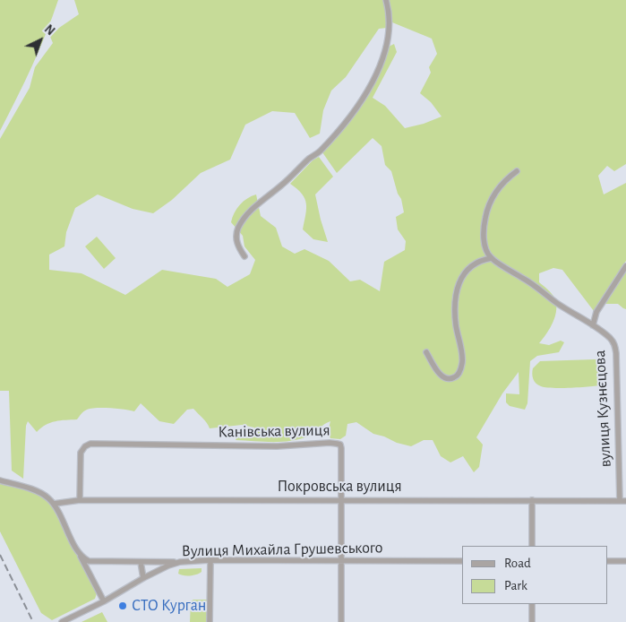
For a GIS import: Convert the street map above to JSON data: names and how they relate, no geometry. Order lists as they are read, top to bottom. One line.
{"streets":{"street":["вулиця Кузнєцова","Канівська вулиця","Покровська вулиця","Вулиця Михайла Грушевського"]},"crossings":[["вулиця Кузнєцова","Покровська вулиця"],["Канівська вулиця","Покровська вулиця"],["Канівська вулиця","Вулиця Михайла Грушевського"]],"places":["СТО Курган"],"legend":["Road","Park"],"north":"top right"}
